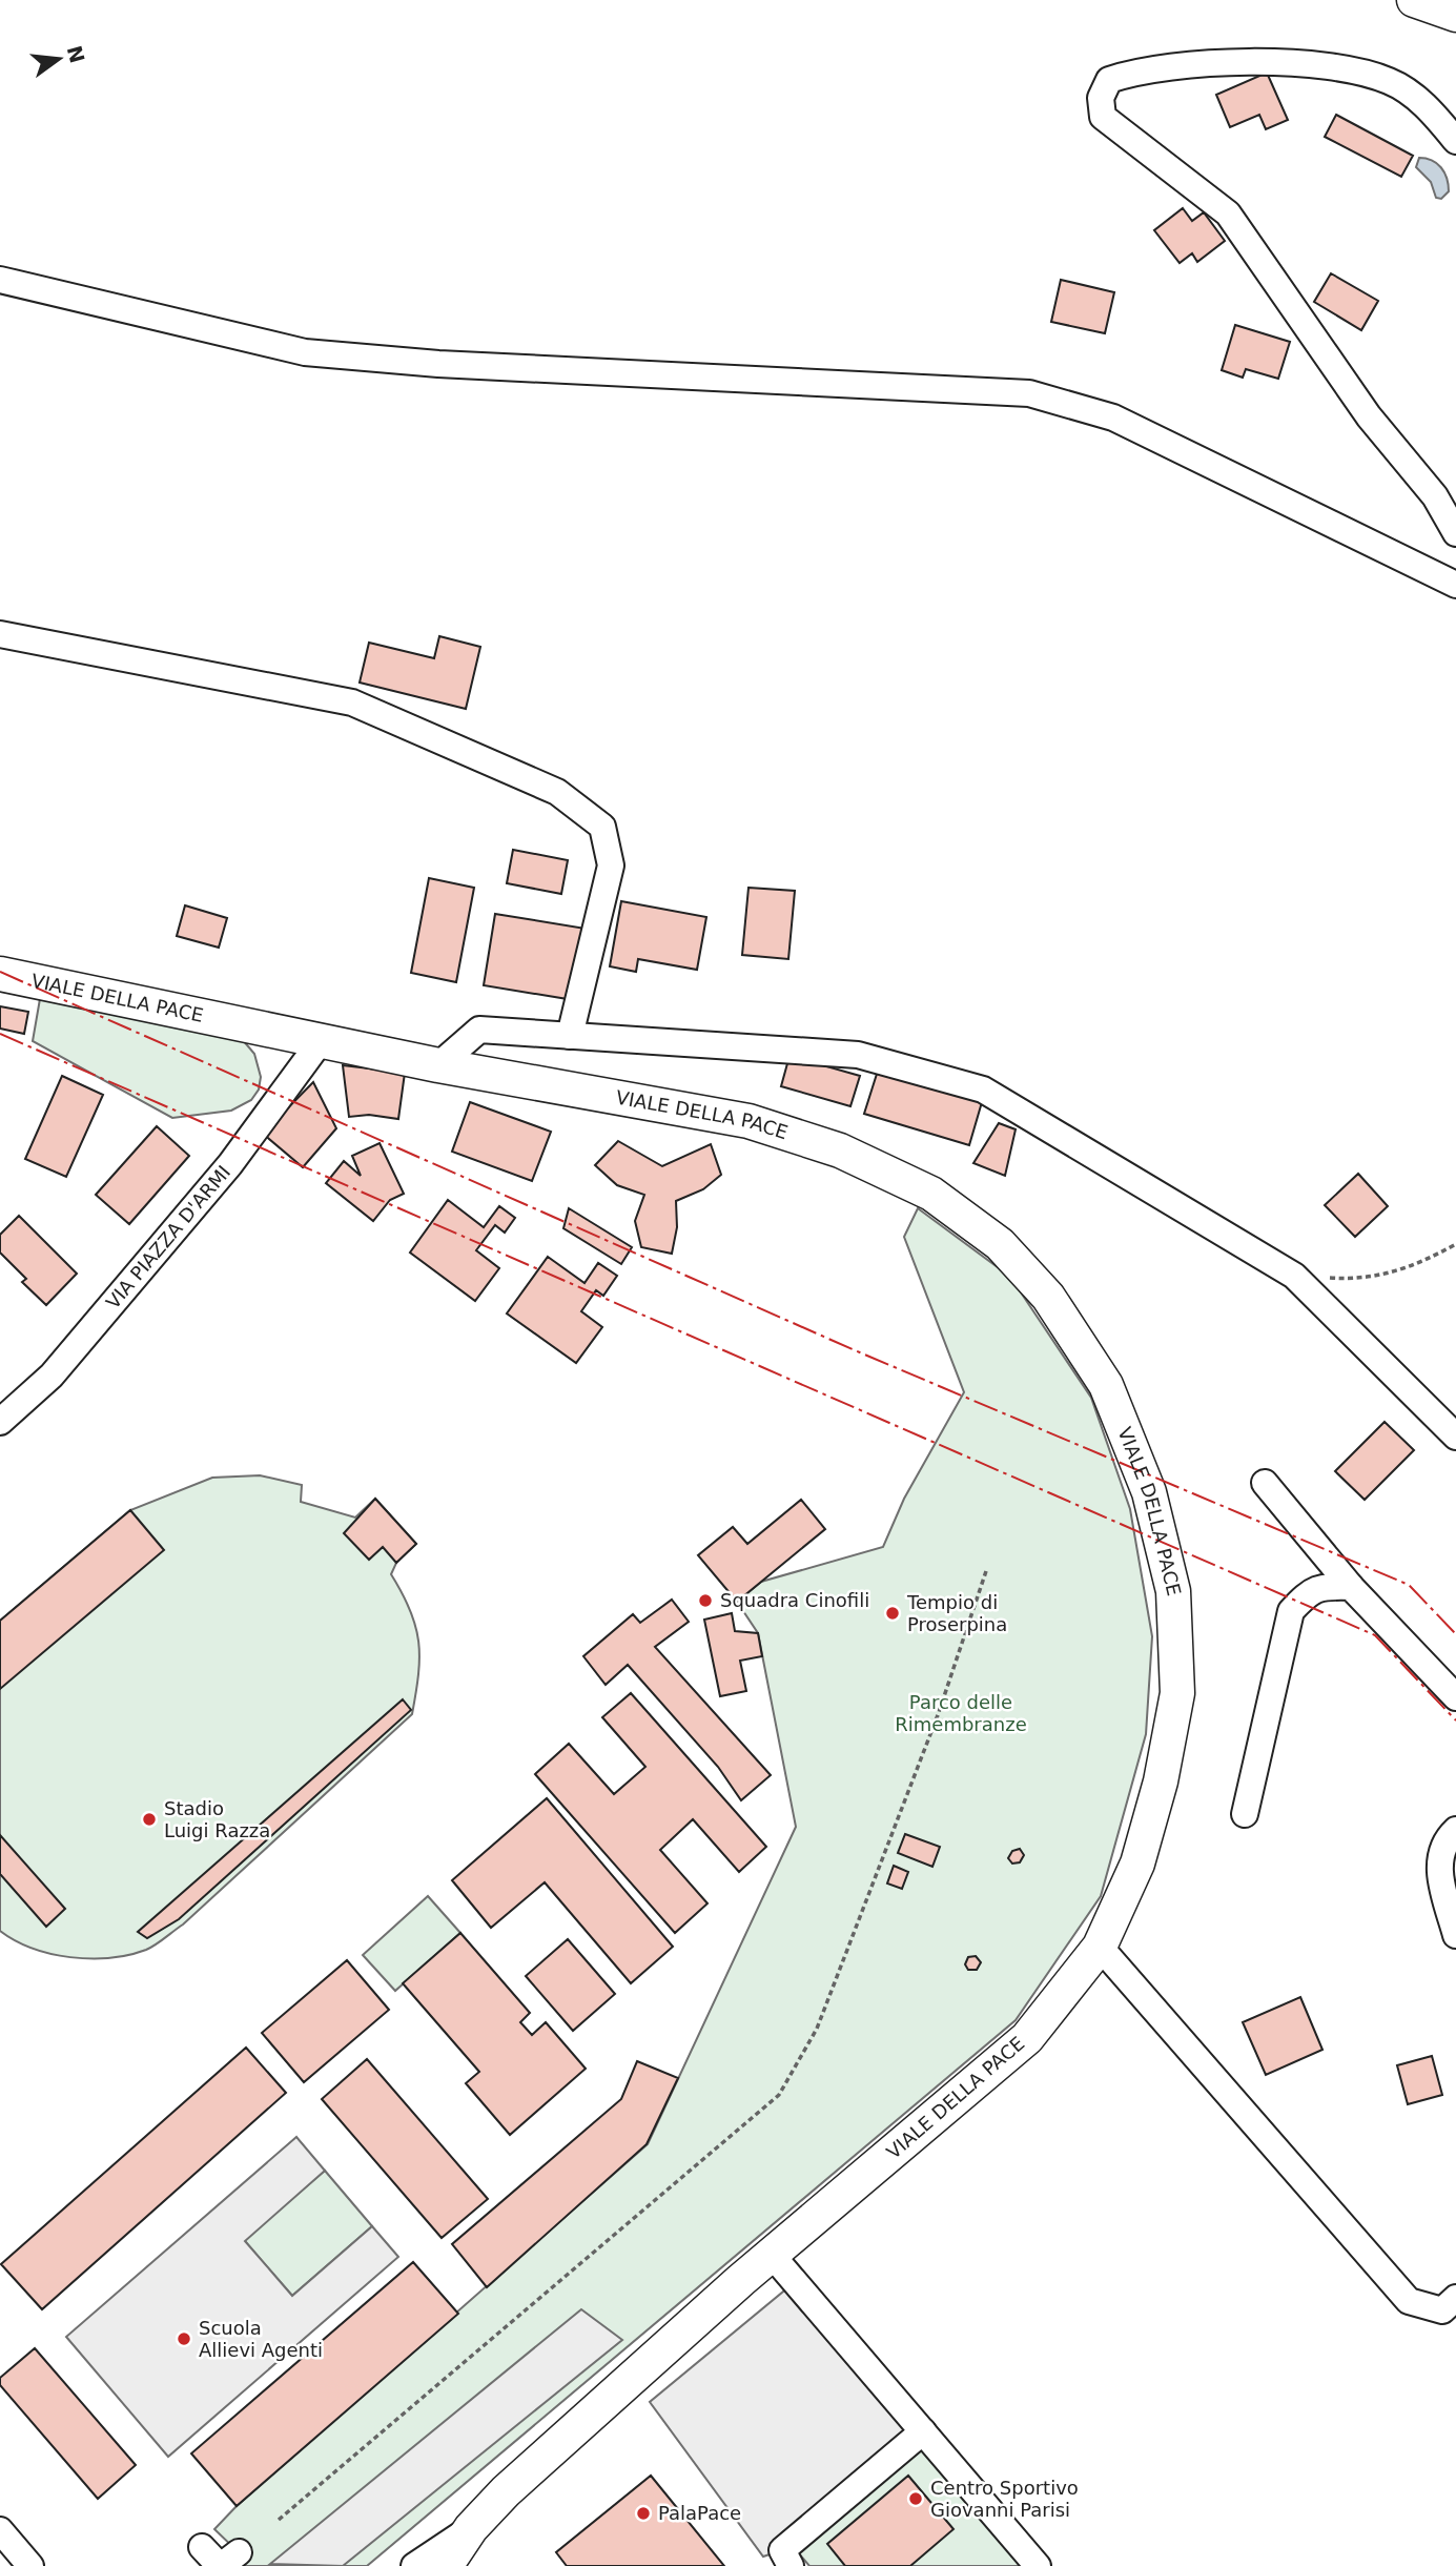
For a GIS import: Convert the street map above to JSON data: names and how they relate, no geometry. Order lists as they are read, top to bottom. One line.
{"streets":{"main road":["VIALE DELLA PACE"],"street":["VIA PIAZZA D'ARMI"]},"crossings":[["VIALE DELLA PACE","VIA PIAZZA D'ARMI"]],"parks":["Parco delle Rimembranze"],"places":["Squadra Cinofili","Tempio di Proserpina","Stadio Luigi Razza","Scuola Allievi Agenti","Centro Sportivo Giovanni Parisi","PalaPace"],"north":"right"}
